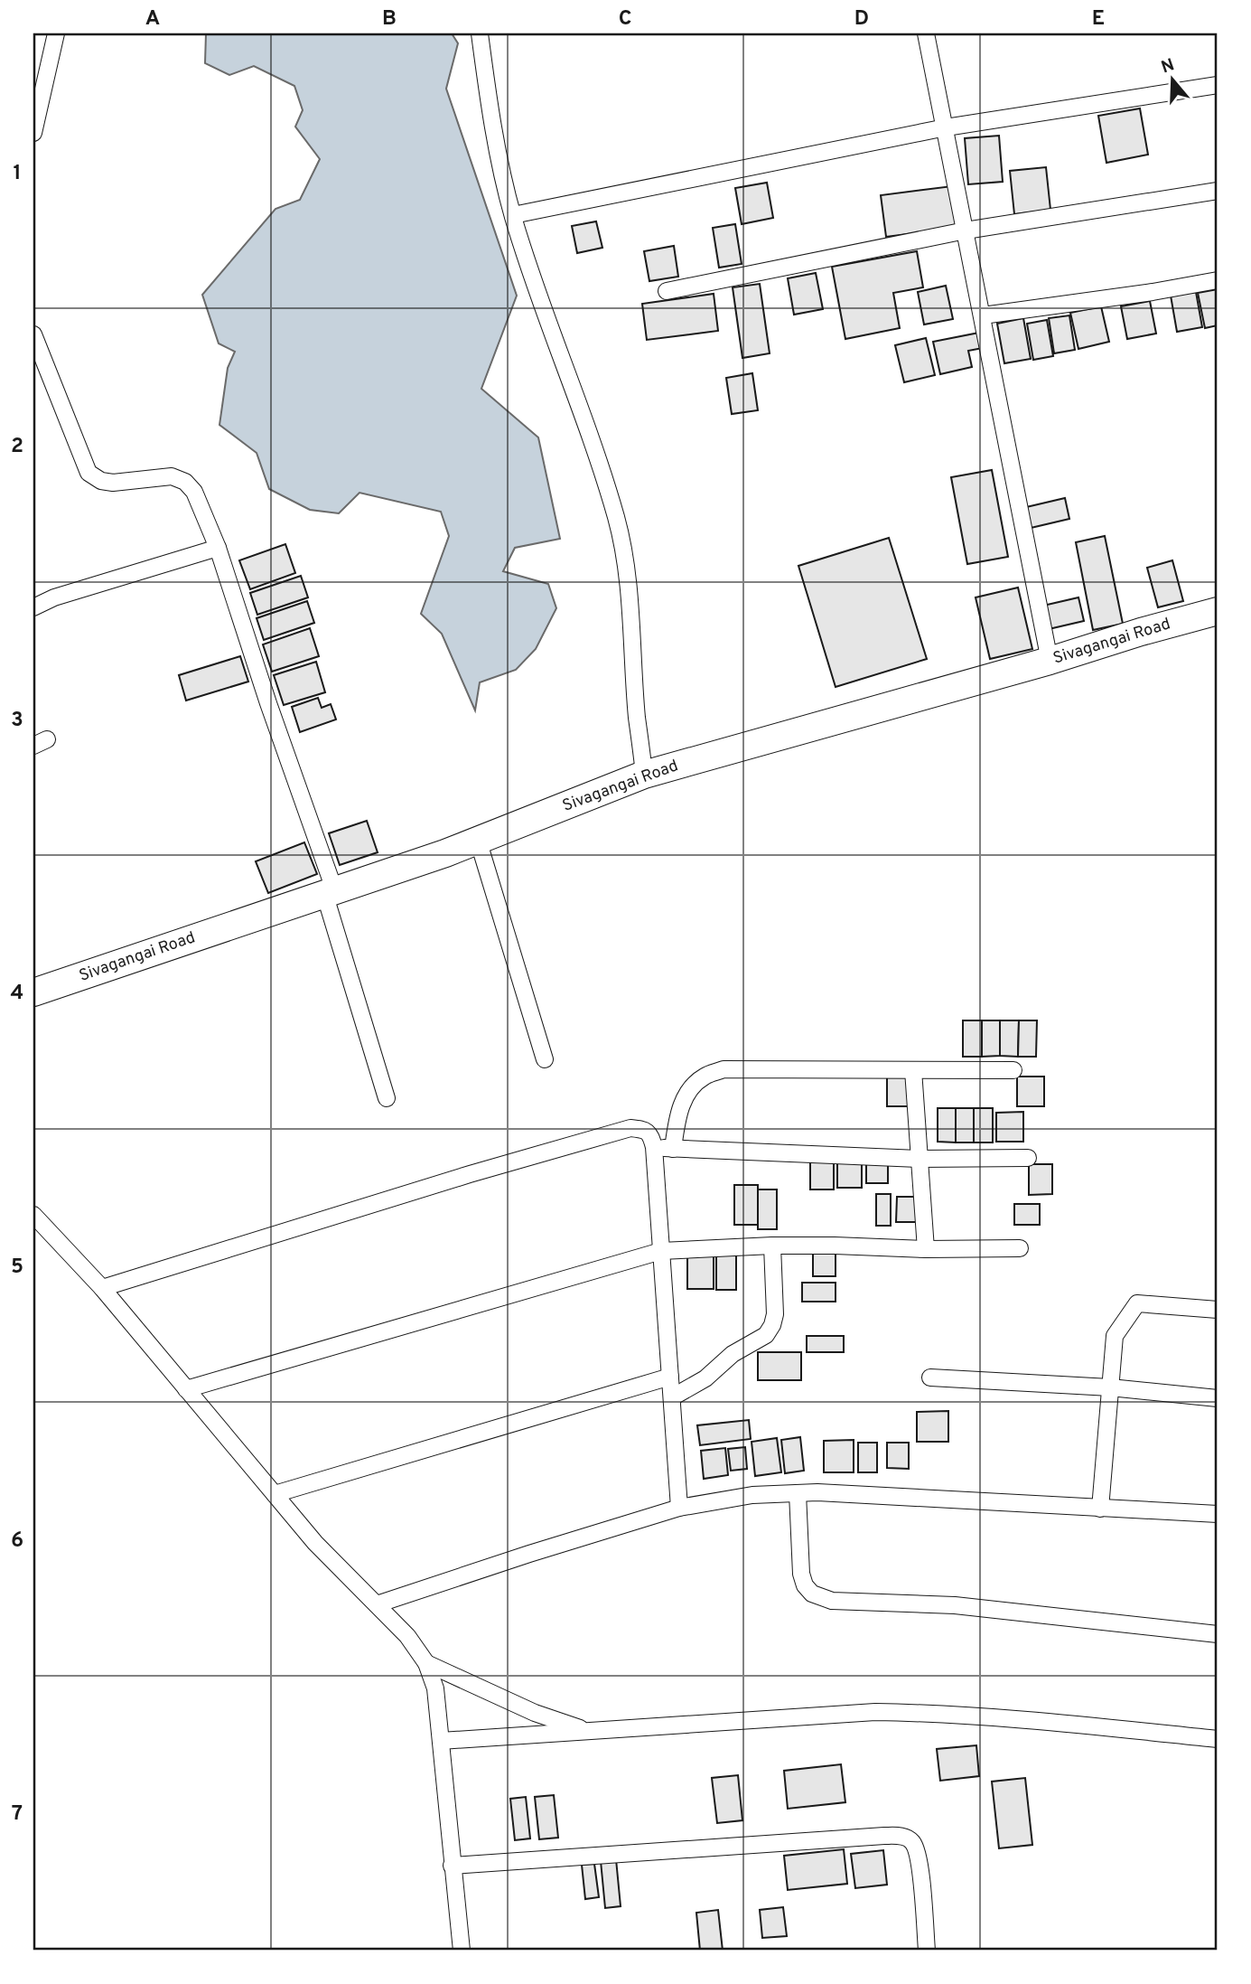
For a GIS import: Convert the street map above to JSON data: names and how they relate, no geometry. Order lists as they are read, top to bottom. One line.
{"streets":{"main road":["Sivagangai Road"]},"north":"top","grid":{"columns":["A","B","C","D","E"],"rows":["1","2","3","4","5","6","7"]}}
